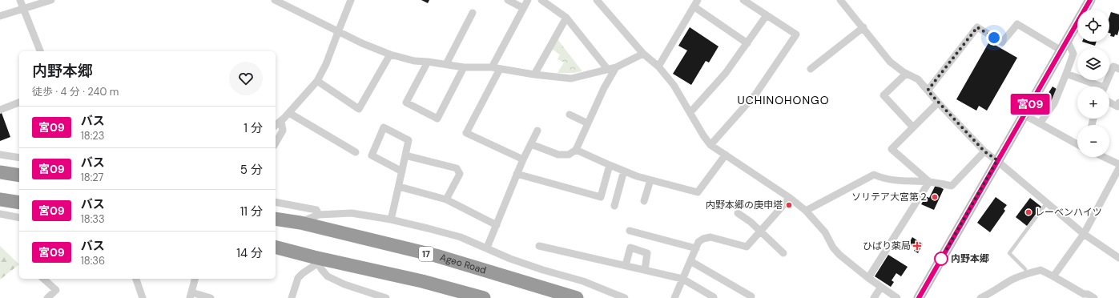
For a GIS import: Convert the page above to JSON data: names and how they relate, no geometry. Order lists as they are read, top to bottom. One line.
{"streets":{"highway":["17","Ageo Road"]},"districts":["UCHINOHONGO"],"places":{"other":["ソリテア大宮第２","内野本郷の庚申塔","レーベンハイツ","内野本郷"],"health":["ひばり薬局"]},"lines":["bus line 宮09"],"page":{"on_map":"宮09","map_buttons":["+","−"],"heading":["内野本郷","徒歩 · 4 分 · 240 m"],"list":[{"mark":"宮09","name":"バス","note":"18:23","value":"1 分"},{"mark":"宮09","name":"バス","note":"18:27","value":"5 分"},{"mark":"宮09","name":"バス","note":"18:33","value":"11 分"},{"mark":"宮09","name":"バス","note":"18:36","value":"14 分"}]}}
